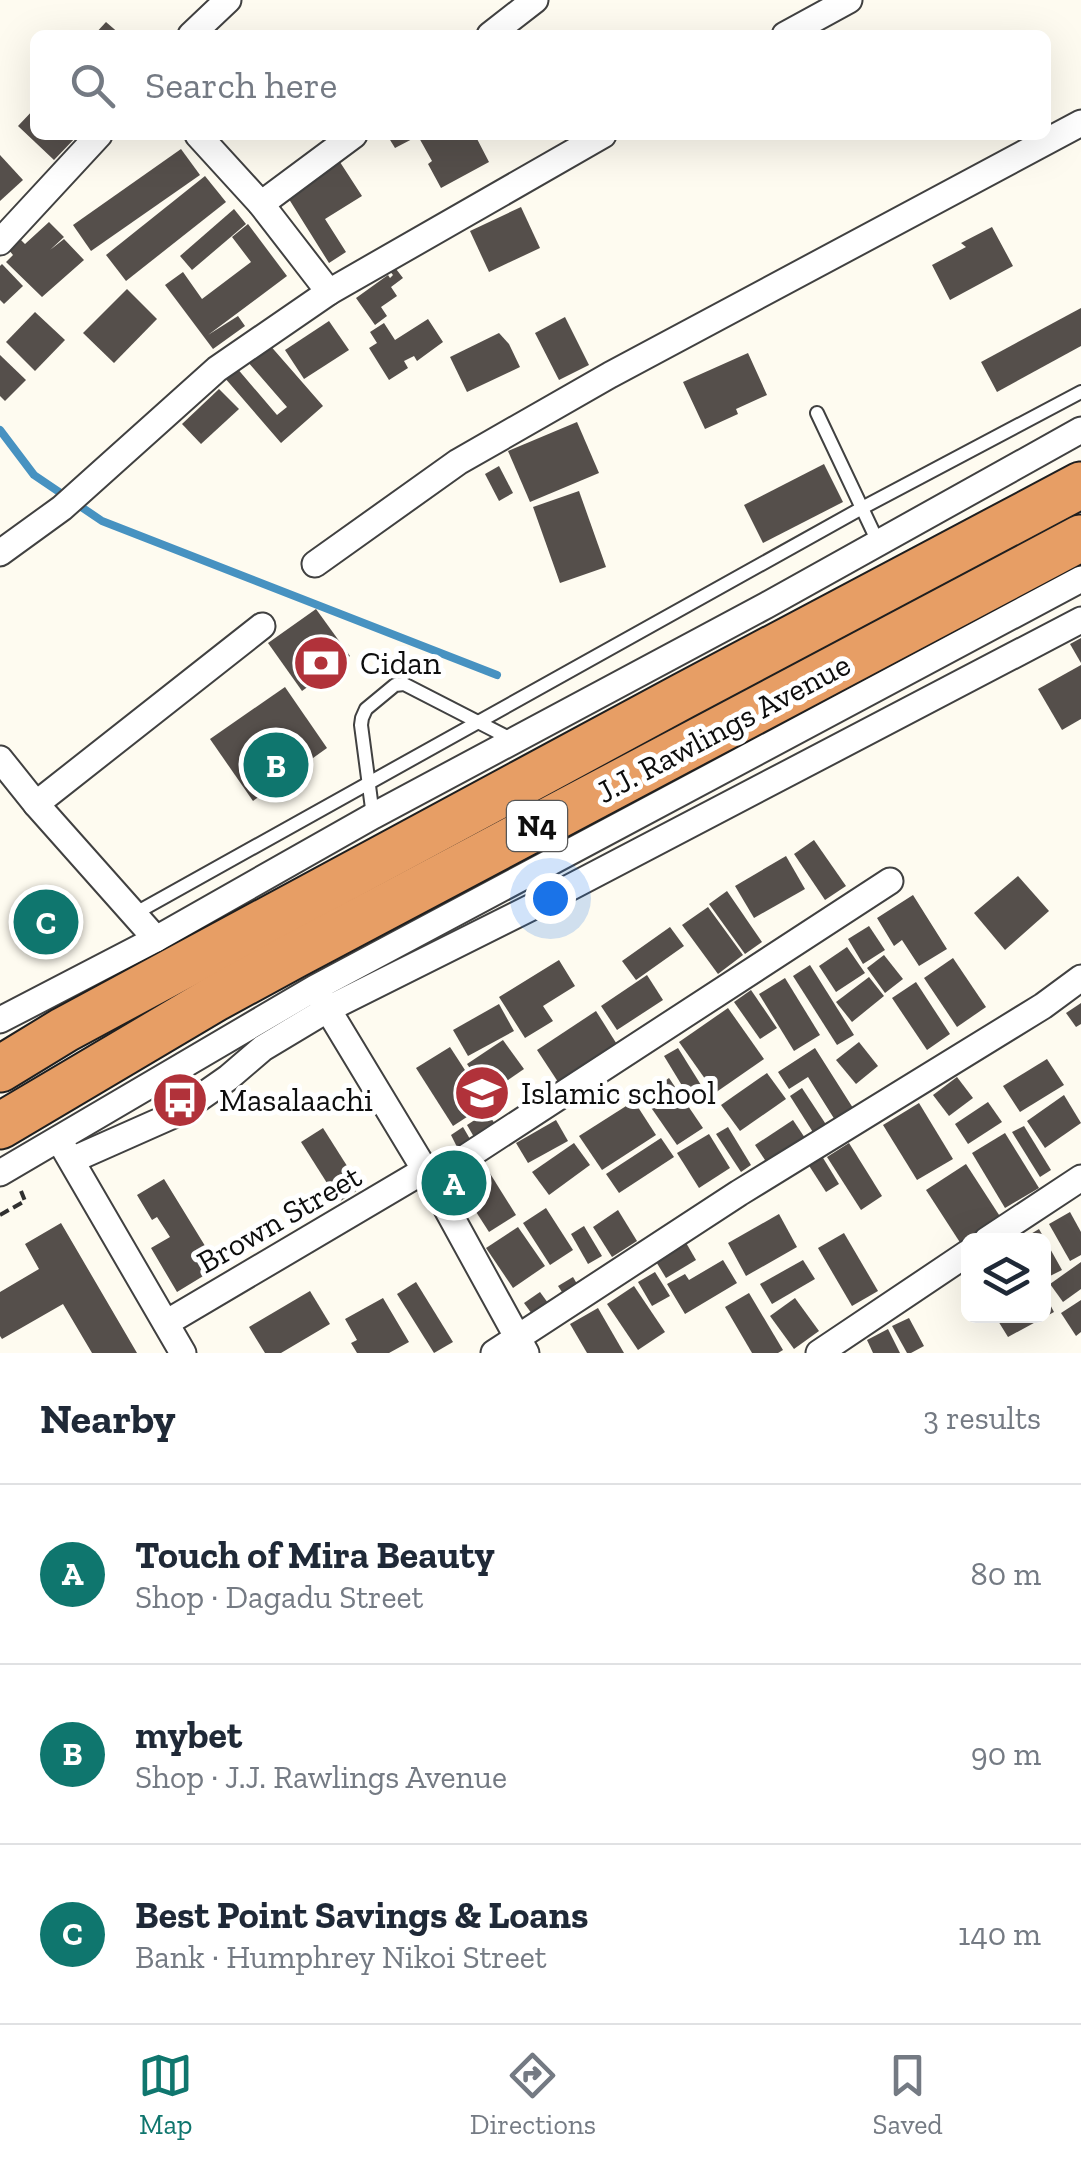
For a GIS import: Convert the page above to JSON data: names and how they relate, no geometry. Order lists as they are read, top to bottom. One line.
{"streets":{"highway":["J.J. Rawlings Avenue","N4"],"street":["Brown Street"]},"places":{"bank":["Cidan"],"school or university":["Islamic school"],"bus stop":["Masalaachi"]},"page":{"search":"Search here","pins":["B","C","A"],"heading":["Nearby","3 results"],"list":[{"mark":"A","name":"Touch of Mira Beauty","note":"Shop · Dagadu Street","value":"80 m"},{"mark":"B","name":"mybet","note":"Shop · J.J. Rawlings Avenue","value":"90 m"},{"mark":"C","name":"Best Point Savings & Loans","note":"Bank · Humphrey Nikoi Street","value":"140 m"}],"nav":["Map","Directions","Saved"]}}
